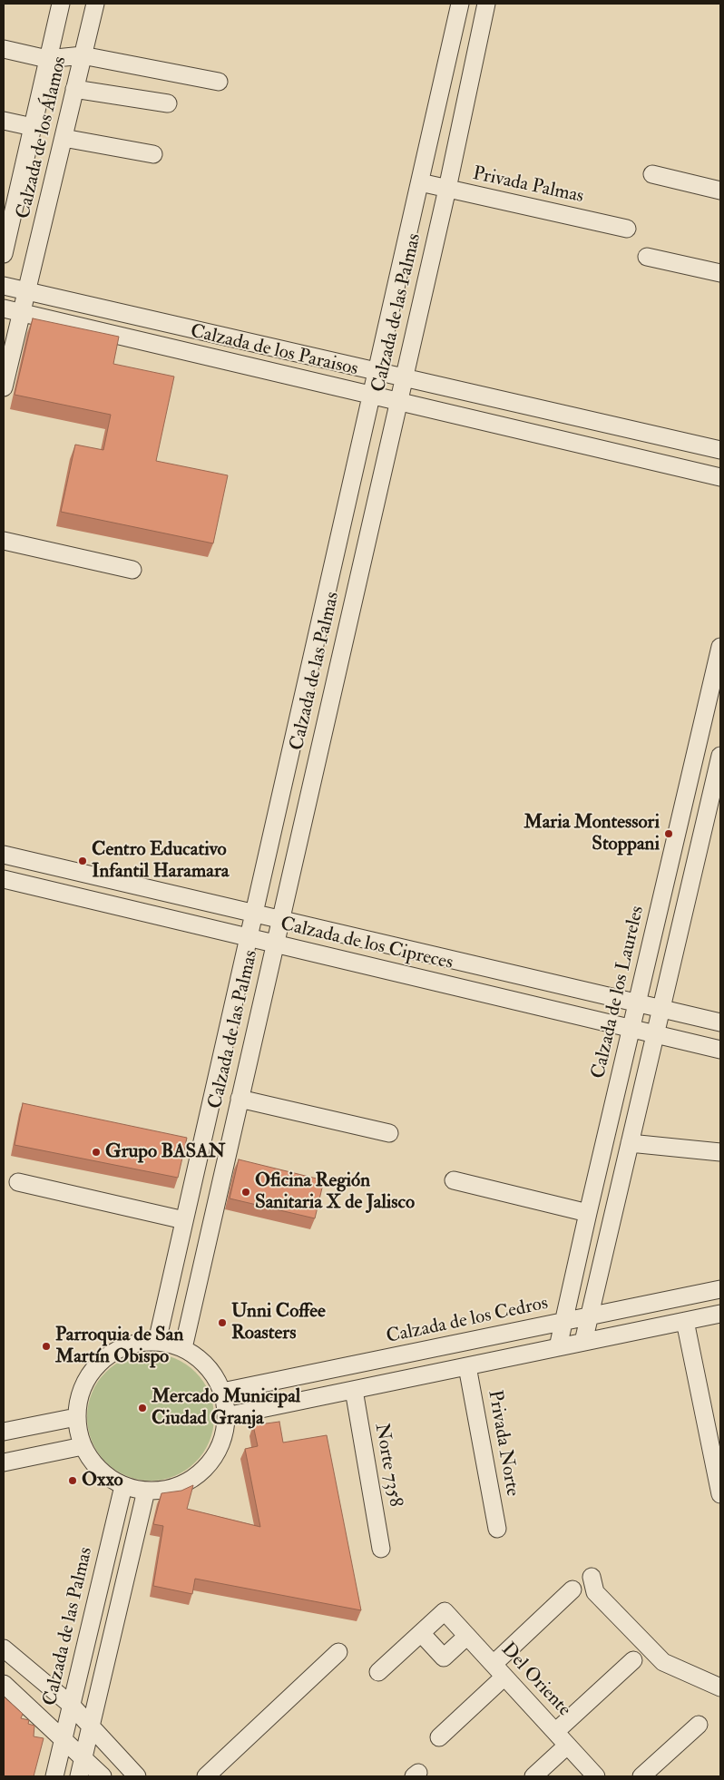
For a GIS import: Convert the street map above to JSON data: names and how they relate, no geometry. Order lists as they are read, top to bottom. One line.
{"streets":{"street":["Calzada de los Álamos","Privada Palmas","Calzada de las Palmas","Calzada de los Paraisos","Calzada de los Cipreces","Calzada de los Laureles","Calzada de los Cedros","Privada Norte","Norte 7358","Del Oriente"]},"crossings":[["Calzada de los Álamos","Calzada de los Paraisos"],["Privada Palmas","Calzada de las Palmas"],["Calzada de las Palmas","Calzada de los Paraisos"],["Calzada de las Palmas","Calzada de los Cipreces"],["Calzada de las Palmas","Calzada de los Cedros"],["Calzada de los Cipreces","Calzada de los Laureles"],["Calzada de los Laureles","Calzada de los Cedros"]],"places":["Maria Montessori Stoppani","Centro Educativo Infantil Haramara","Grupo BASAN","Oficina Región Sanitaria X de Jalisco","Unni Coffee Roasters","Parroquia de San Martín Obispo","Mercado Municipal Ciudad Granja","Oxxo"]}
